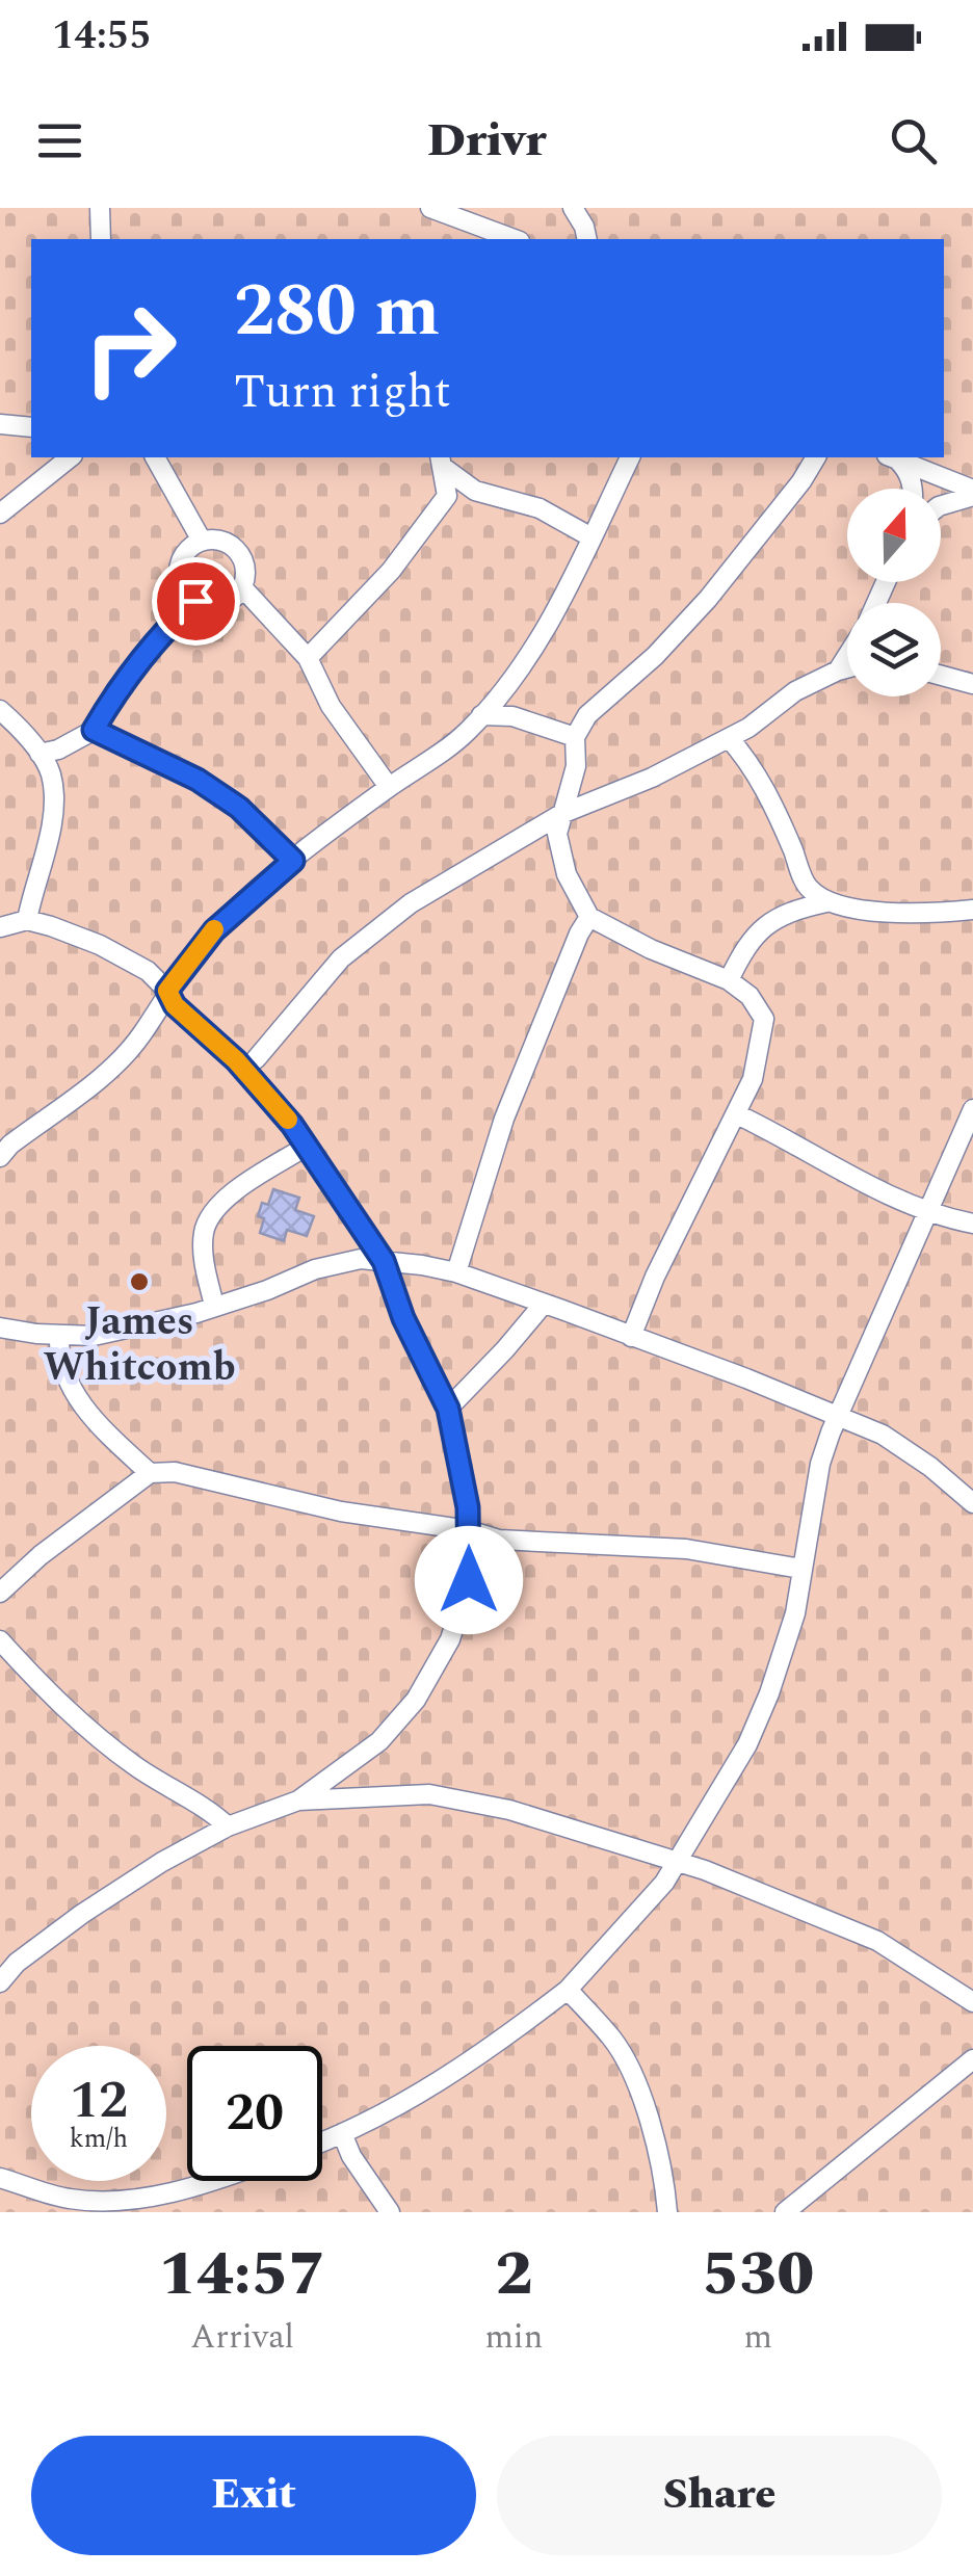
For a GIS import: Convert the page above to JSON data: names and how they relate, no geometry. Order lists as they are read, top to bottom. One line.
{"places":["James Whitcomb"],"north":"top","page":{"status":"14:55","header":"Drivr","turn":["280 m","Turn right"],"speed":"12 km/h","limit":"20","eta":["14:57","Arrival","2","min","530","m"],"buttons":["Exit","Share"]}}
